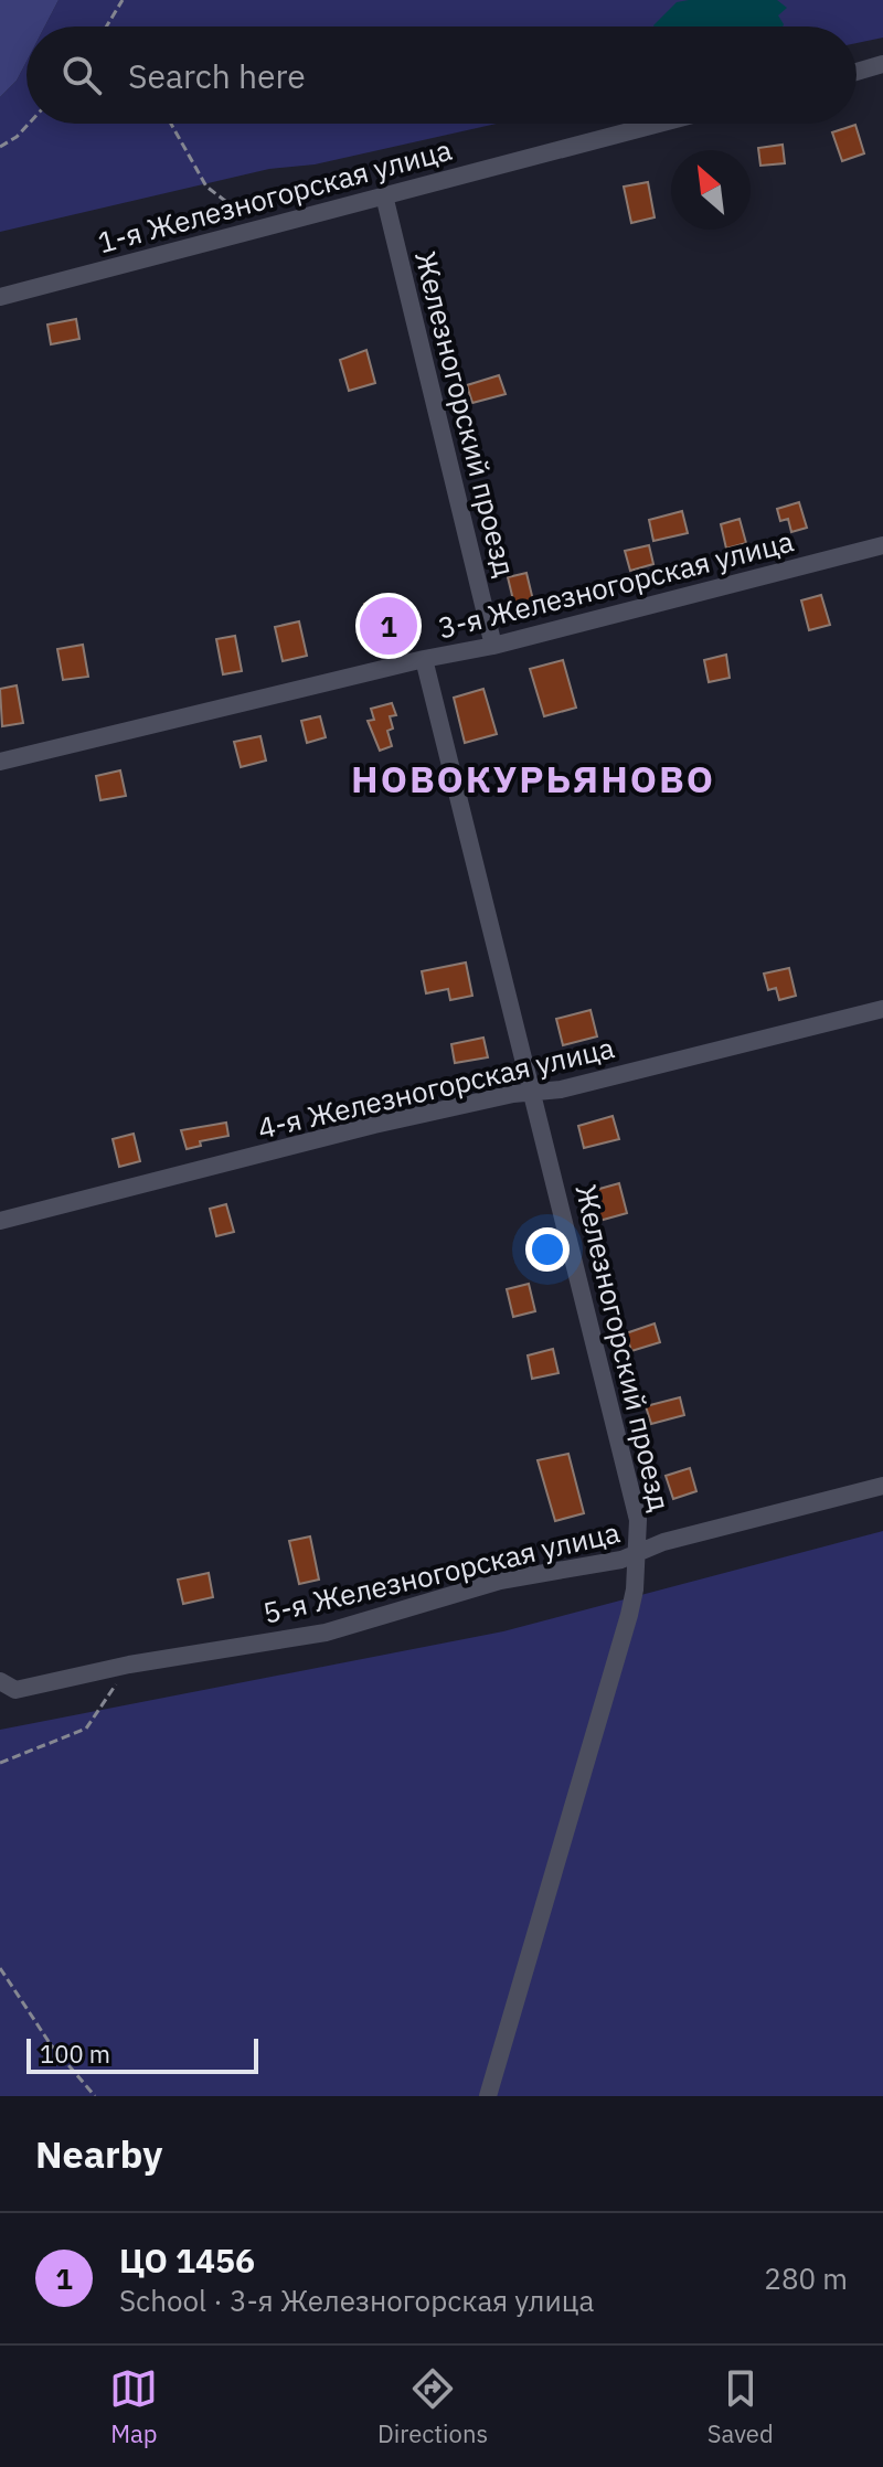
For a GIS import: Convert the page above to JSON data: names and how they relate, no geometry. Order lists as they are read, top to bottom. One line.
{"streets":{"street":["1-я Железногорская улица","Железногорский проезд","3-я Железногорская улица","4-я Железногорская улица","5-я Железногорская улица"]},"crossings":[["1-я Железногорская улица","Железногорский проезд"],["Железногорский проезд","3-я Железногорская улица"],["Железногорский проезд","4-я Железногорская улица"],["Железногорский проезд","5-я Железногорская улица"]],"districts":["НОВОКУРЬЯНОВО"],"scale_bar":"100 m","north":"top left","page":{"search":"Search here","pins":"1","scale":"100 m","heading":"Nearby","list":[{"mark":"1","name":"ЦО 1456","note":"School · 3-я Железногорская улица","value":"280 m"}],"nav":["Map","Directions","Saved"]}}
